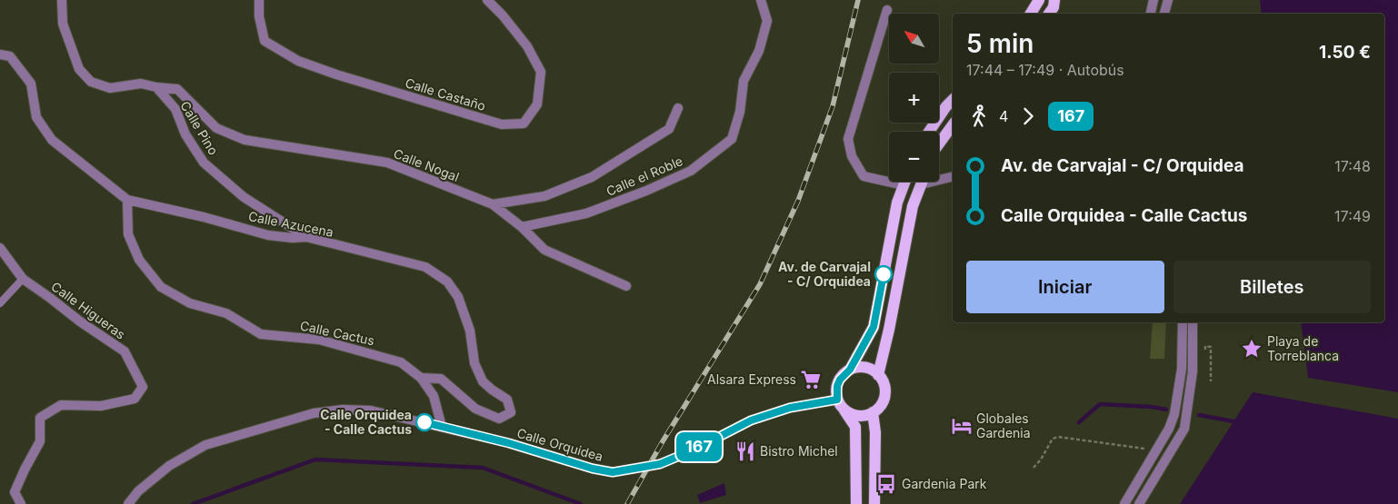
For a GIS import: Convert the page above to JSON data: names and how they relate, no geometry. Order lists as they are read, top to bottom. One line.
{"streets":{"street":["Calle Castaño","Calle Pino","Calle Nogal","Calle el Roble","Calle Azucena","Calle Higueras","Calle Cactus","Calle Orquidea"]},"crossings":[["Calle Pino","Calle Nogal"],["Calle Pino","Calle Azucena"],["Calle Nogal","Calle el Roble"],["Calle Azucena","Calle Cactus"],["Calle Cactus","Calle Orquidea"]],"places":{"other":["Av. de Carvajal - C/ Orquidea","Calle Orquidea - Calle Cactus"],"place":["Playa de Torreblanca"],"supermarket":["Alsara Express"],"hotel":["Globales Gardenia"],"restaurant":["Bistro Michel"],"bus stop":["Gardenia Park"]},"lines":["bus line 167"],"north":"top left","page":{"on_map":"167","map_buttons":["+","−"],"heading":["5 min","17:44 – 17:49 · Autobús","1.50 €"],"legs":["4","167"],"list":[{"name":"Av. de Carvajal - C/ Orquidea","value":"17:48"},{"name":"Calle Orquidea - Calle Cactus","value":"17:49"}],"buttons":["Iniciar","Billetes"]}}
